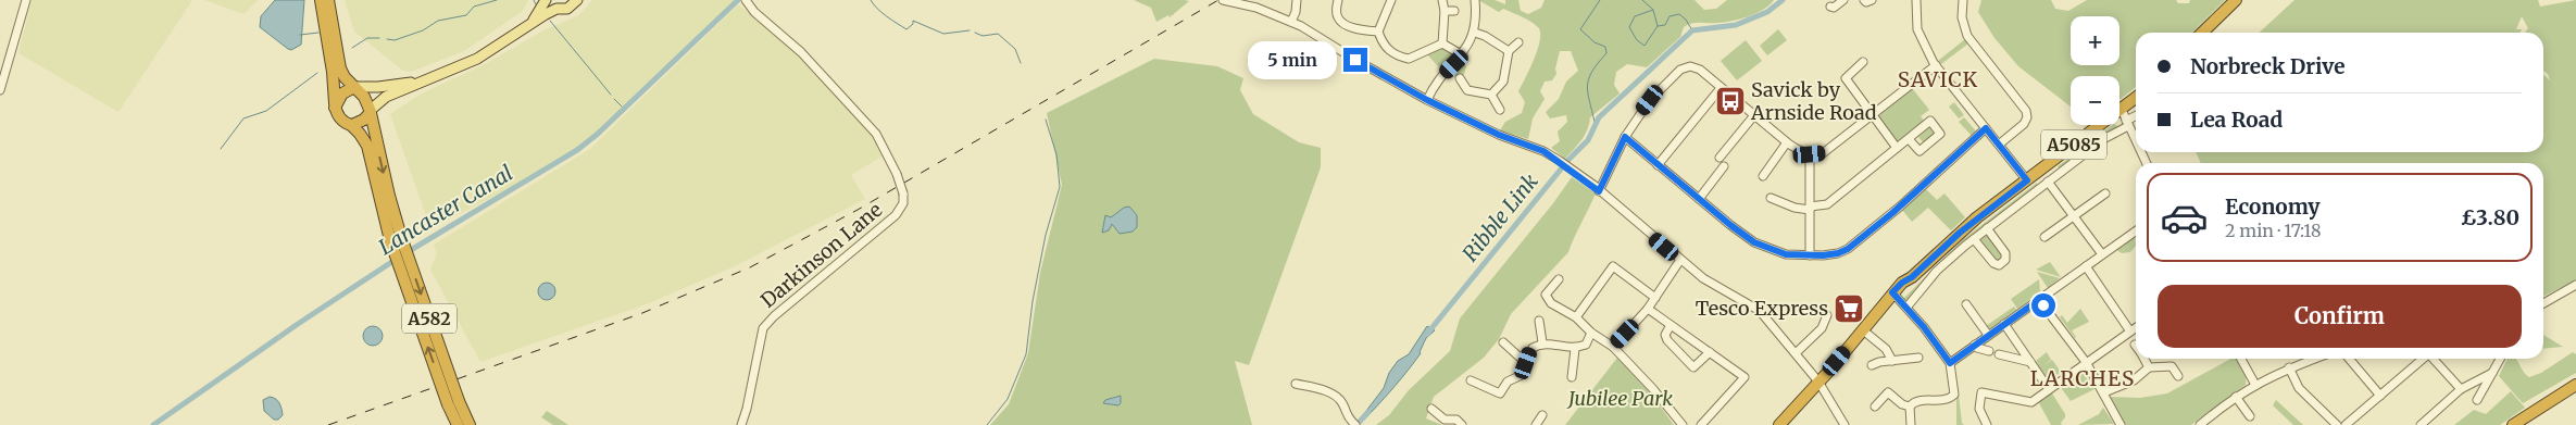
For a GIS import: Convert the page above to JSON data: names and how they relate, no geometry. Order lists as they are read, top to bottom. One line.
{"streets":{"highway":["A5085","A582"],"street":["Darkinson Lane"]},"districts":["SAVICK","LARCHES"],"water":["Lancaster Canal","Ribble Link"],"parks":["Jubilee Park"],"places":{"bus stop":["Savick by Arnside Road"],"supermarket":["Tesco Express"]},"page":{"map_buttons":["+","−"],"banner":["Norbreck Drive","Lea Road"],"bubble":"5 min","list":[{"name":"Economy","note":"2 min · 17:18","value":"£3.80"}],"buttons":"Confirm"}}
